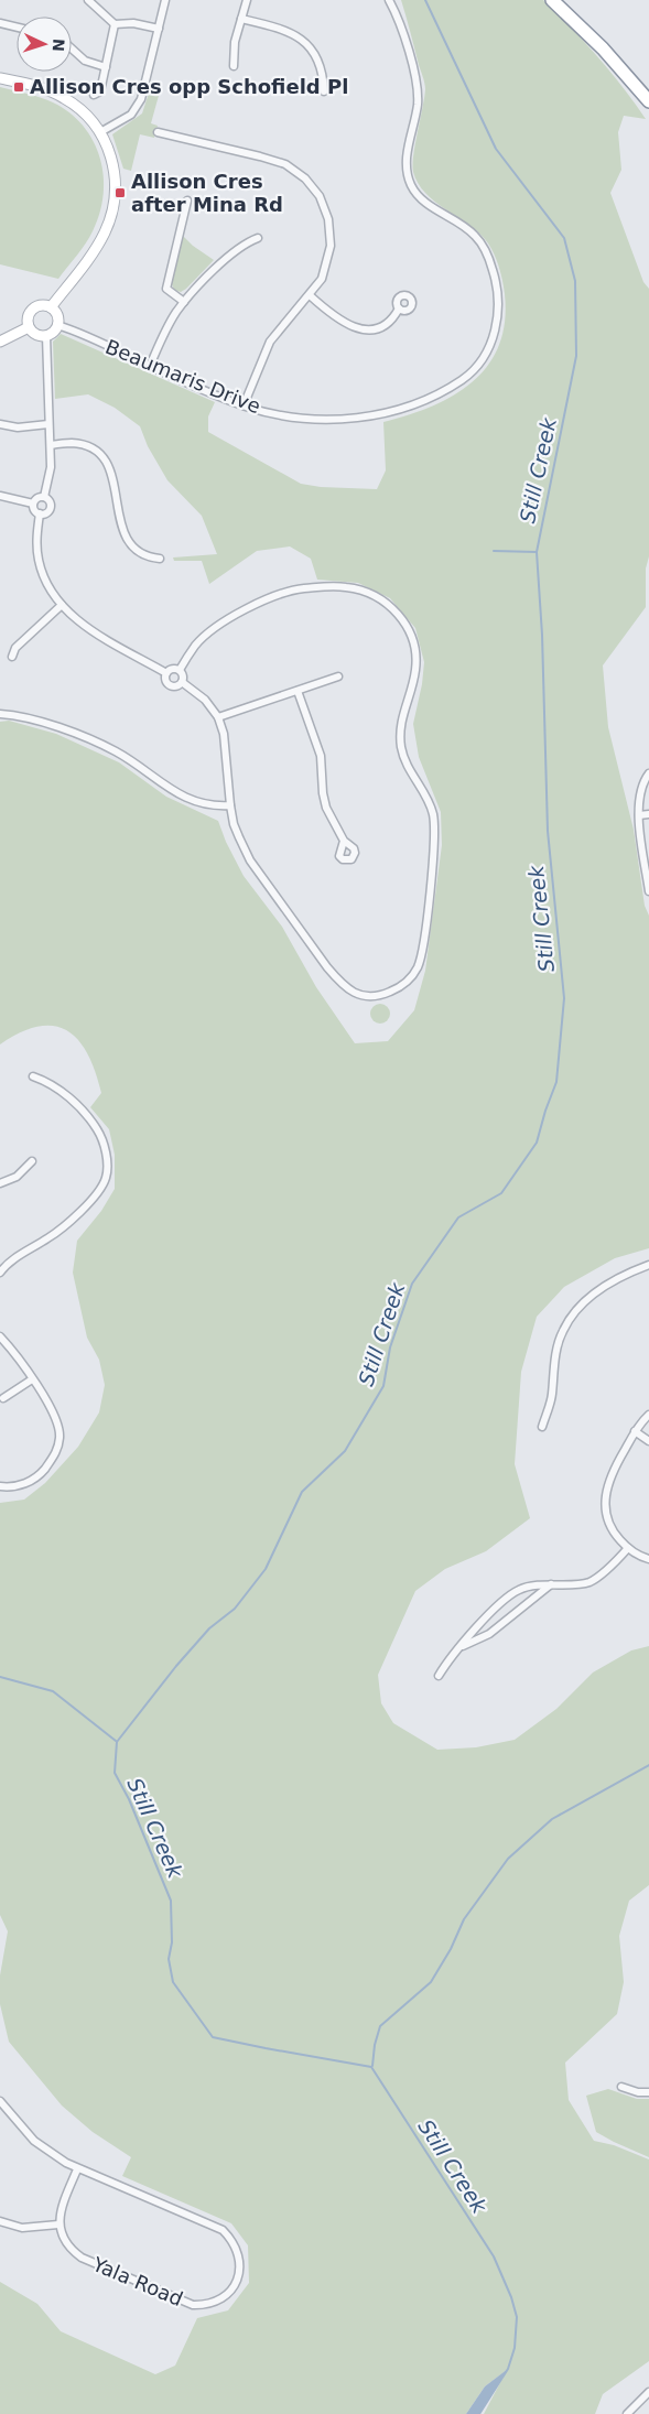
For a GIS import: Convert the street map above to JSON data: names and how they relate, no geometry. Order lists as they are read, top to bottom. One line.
{"streets":{"street":["Beaumaris Drive","Yala Road"]},"water":["Still Creek"],"places":{"transit":["Allison Cres opp Schofield Pl","Allison Cres after Mina Rd"]},"north":"right"}
